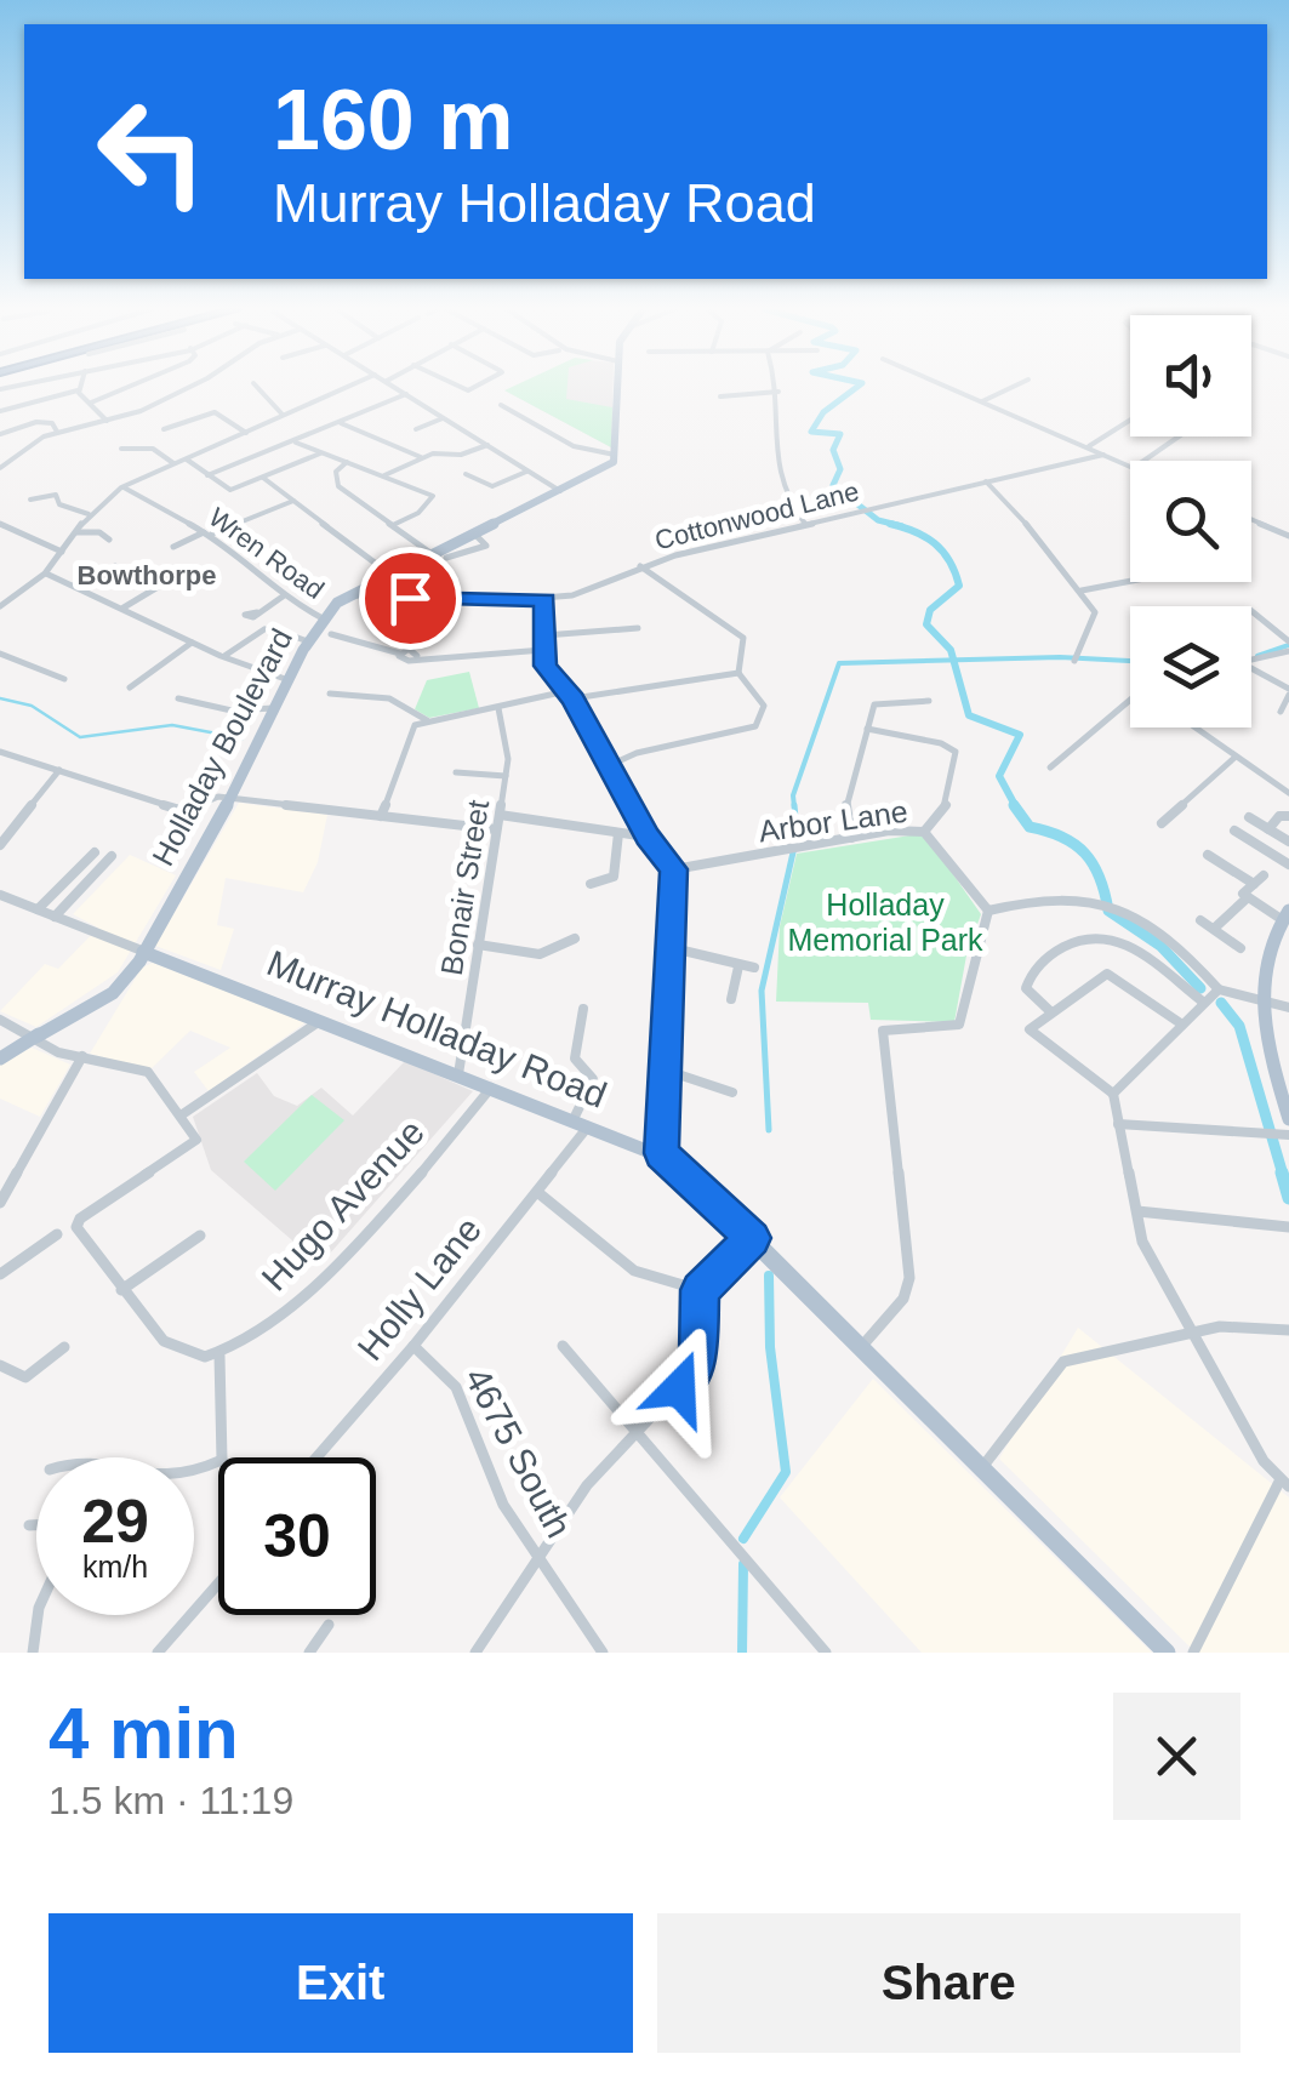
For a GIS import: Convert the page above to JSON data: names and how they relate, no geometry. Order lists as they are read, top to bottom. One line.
{"streets":{"main road":["Holladay Boulevard","Murray Holladay Road"],"street":["Cottonwood Lane","Wren Road","Arbor Lane","Bonair Street","Hugo Avenue","Holly Lane","4675 South"]},"crossings":[["Cottonwood Lane","Holladay Boulevard"],["Wren Road","Holladay Boulevard"],["Holladay Boulevard","Murray Holladay Road"],["Bonair Street","Murray Holladay Road"],["Murray Holladay Road","Hugo Avenue"],["Murray Holladay Road","Holly Lane"],["Holly Lane","4675 South"]],"districts":["Bowthorpe"],"parks":["Holladay Memorial Park"],"page":{"turn":["160 m","Murray Holladay Road"],"speed":"29 km/h","limit":"30","heading":["4 min","1.5 km · 11:19"],"buttons":["Exit","Share"]}}
